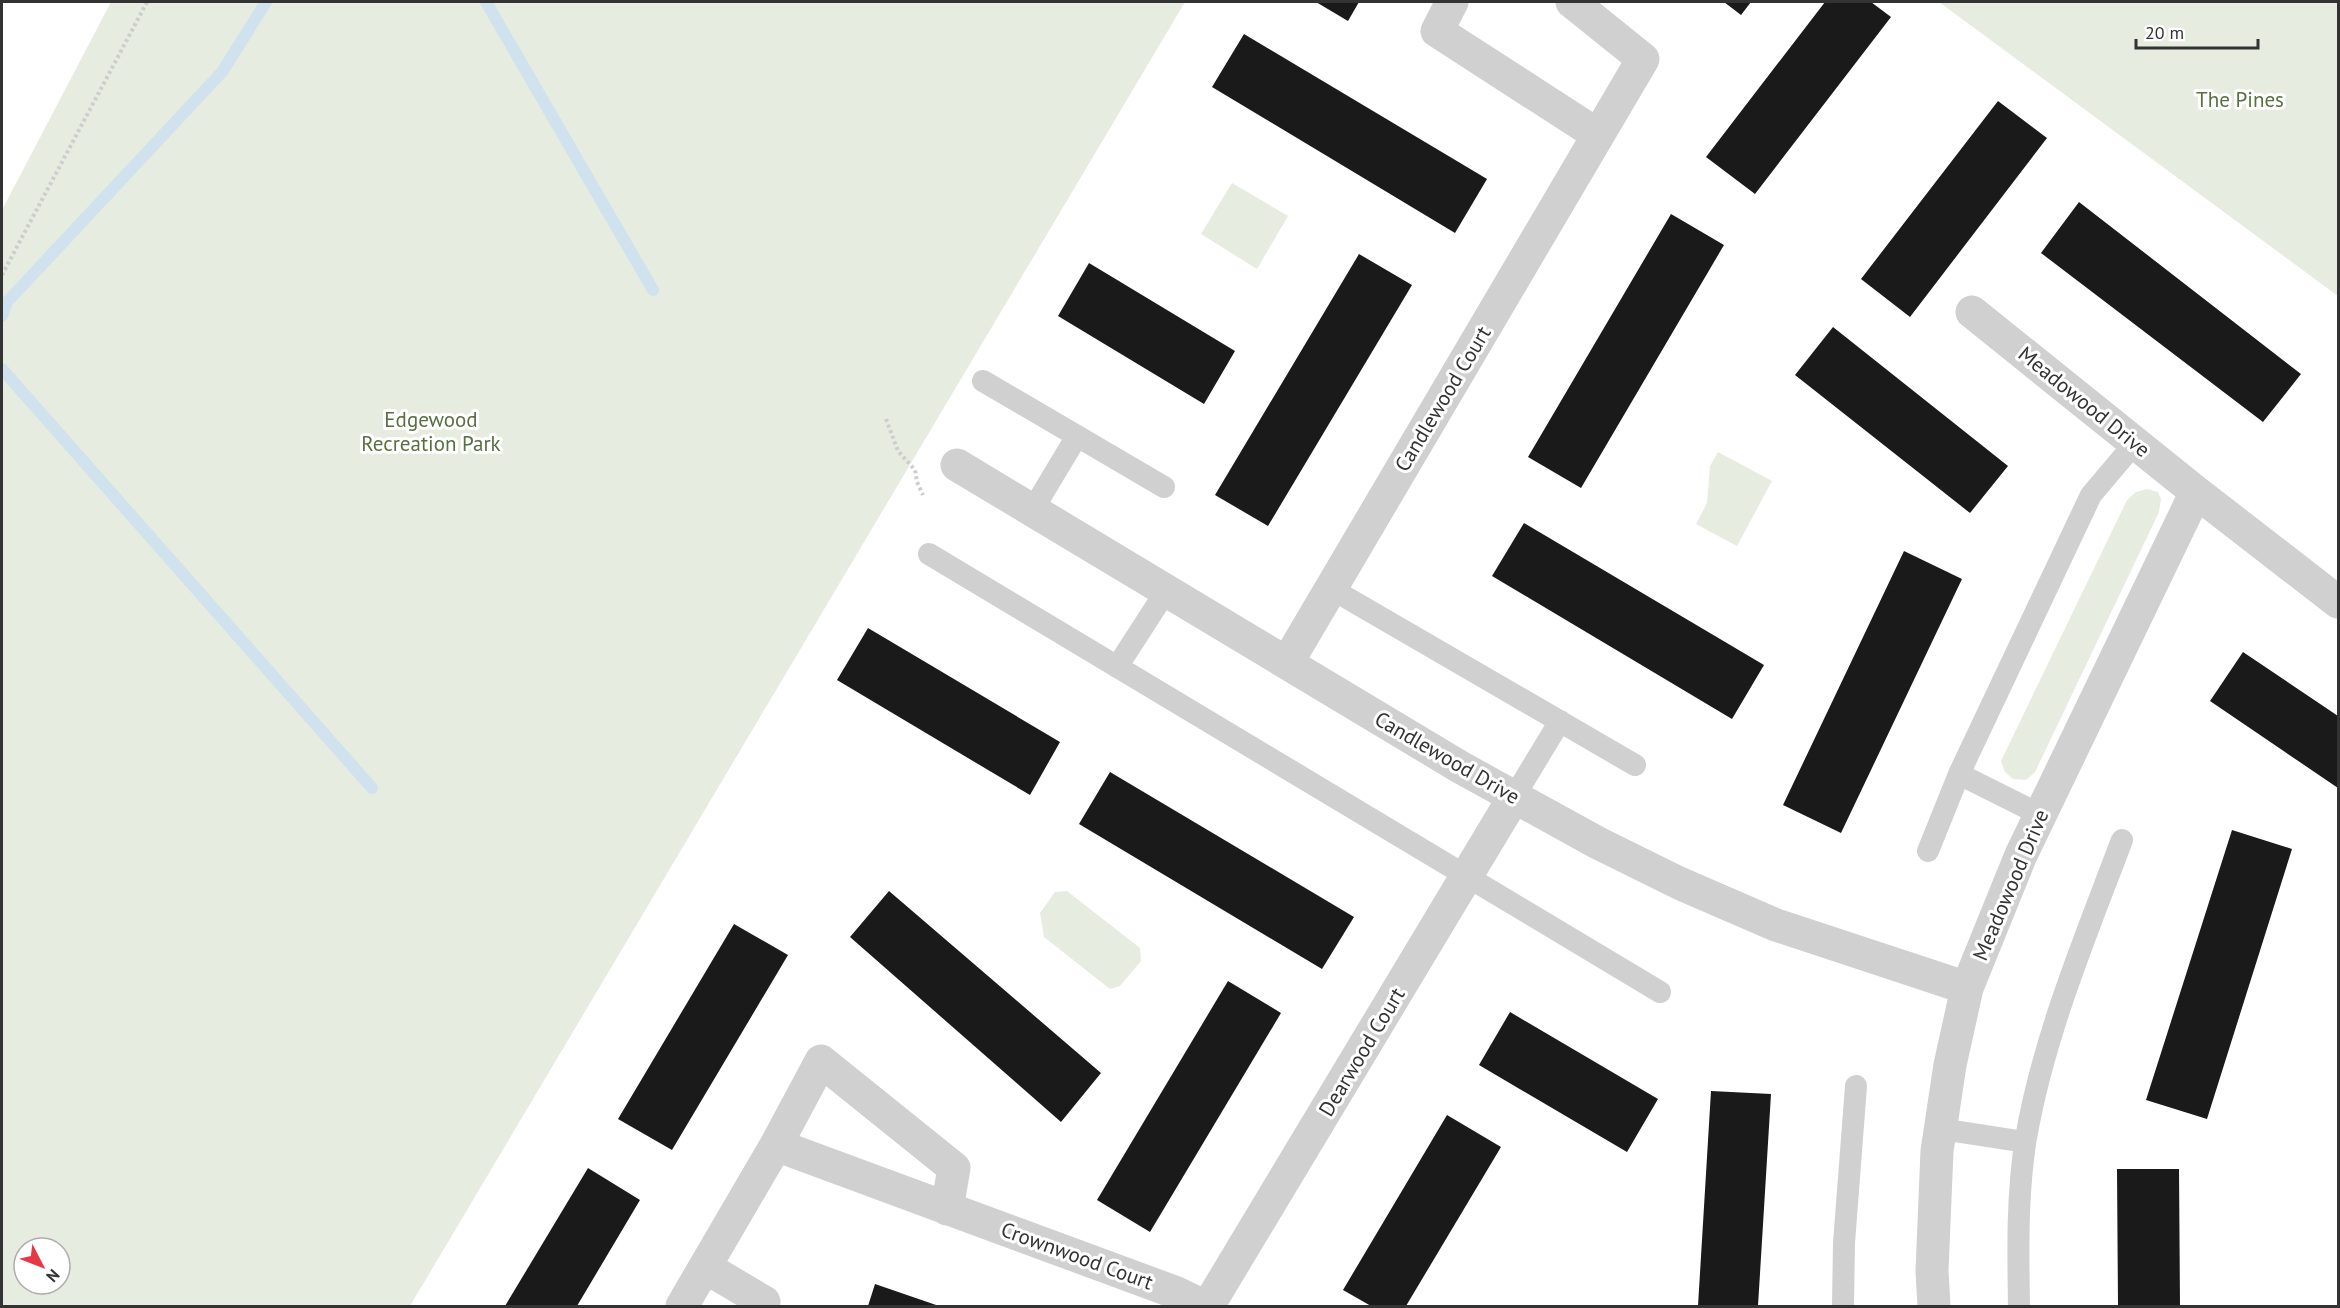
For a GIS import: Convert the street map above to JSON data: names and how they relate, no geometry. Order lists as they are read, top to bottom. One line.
{"streets":{"street":["Candlewood Court","Meadowood Drive","Candlewood Drive","Dearwood Court","Crownwood Court"]},"crossings":[["Candlewood Court","Candlewood Drive"],["Meadowood Drive","Candlewood Drive"],["Candlewood Drive","Dearwood Court"],["Dearwood Court","Crownwood Court"]],"parks":["The Pines","Edgewood Recreation Park"],"scale_bar":"20 m","north":"bottom right"}
